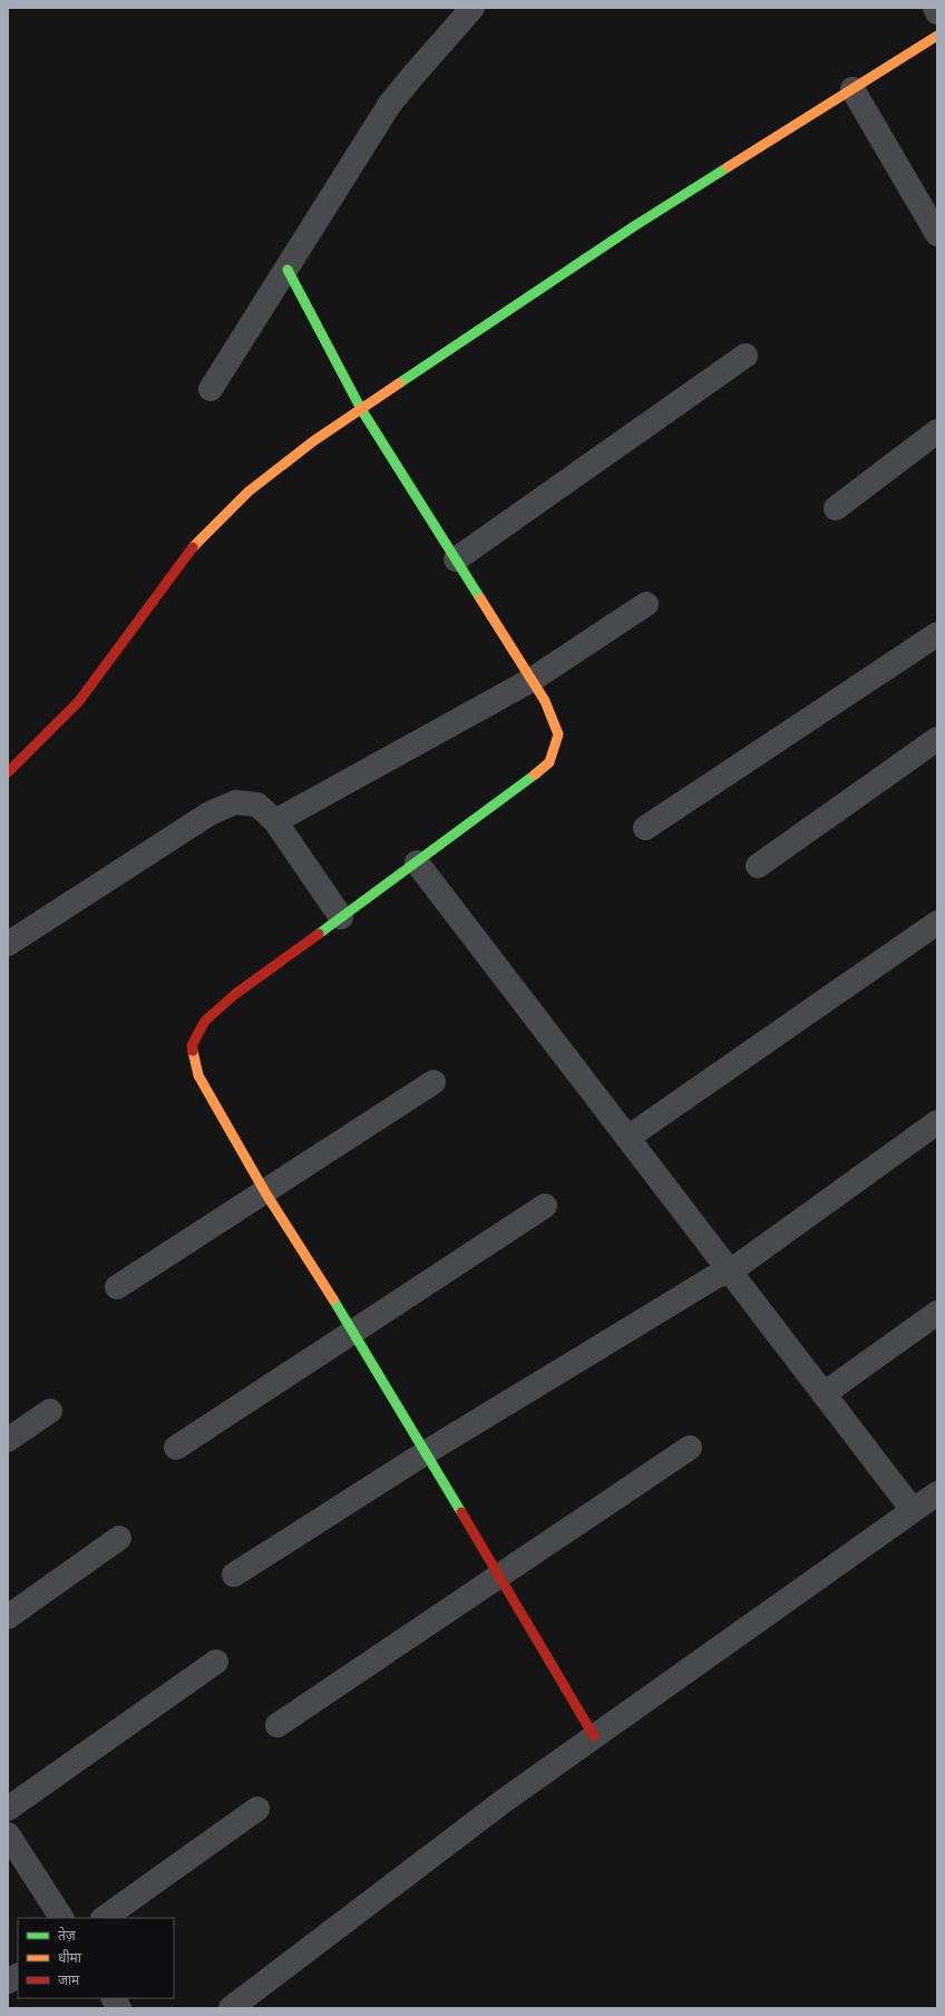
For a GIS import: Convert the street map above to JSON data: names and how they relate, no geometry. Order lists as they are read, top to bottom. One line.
{"legend":["तेज़","धीमा","जाम"]}
